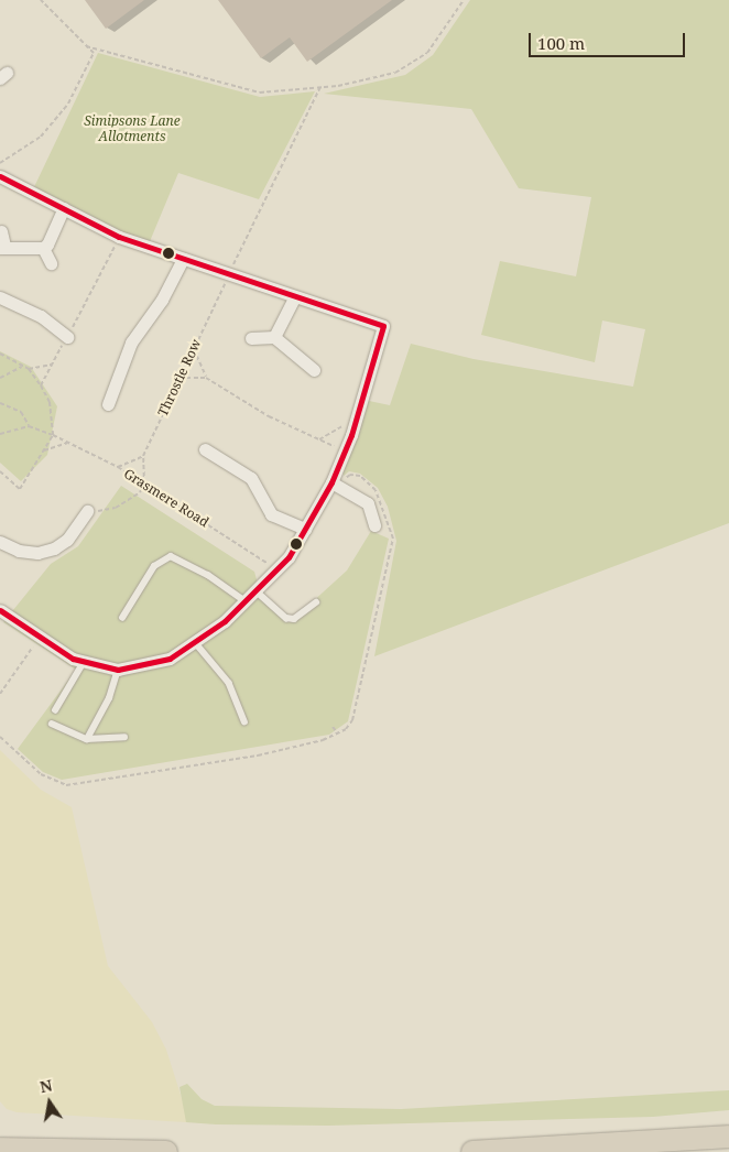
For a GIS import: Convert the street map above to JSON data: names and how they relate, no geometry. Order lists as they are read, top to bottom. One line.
{"streets":{"path":["Throstle Row","Grasmere Road"]},"parks":["Simipsons Lane Allotments"],"scale_bar":"100 m","north":"top"}
